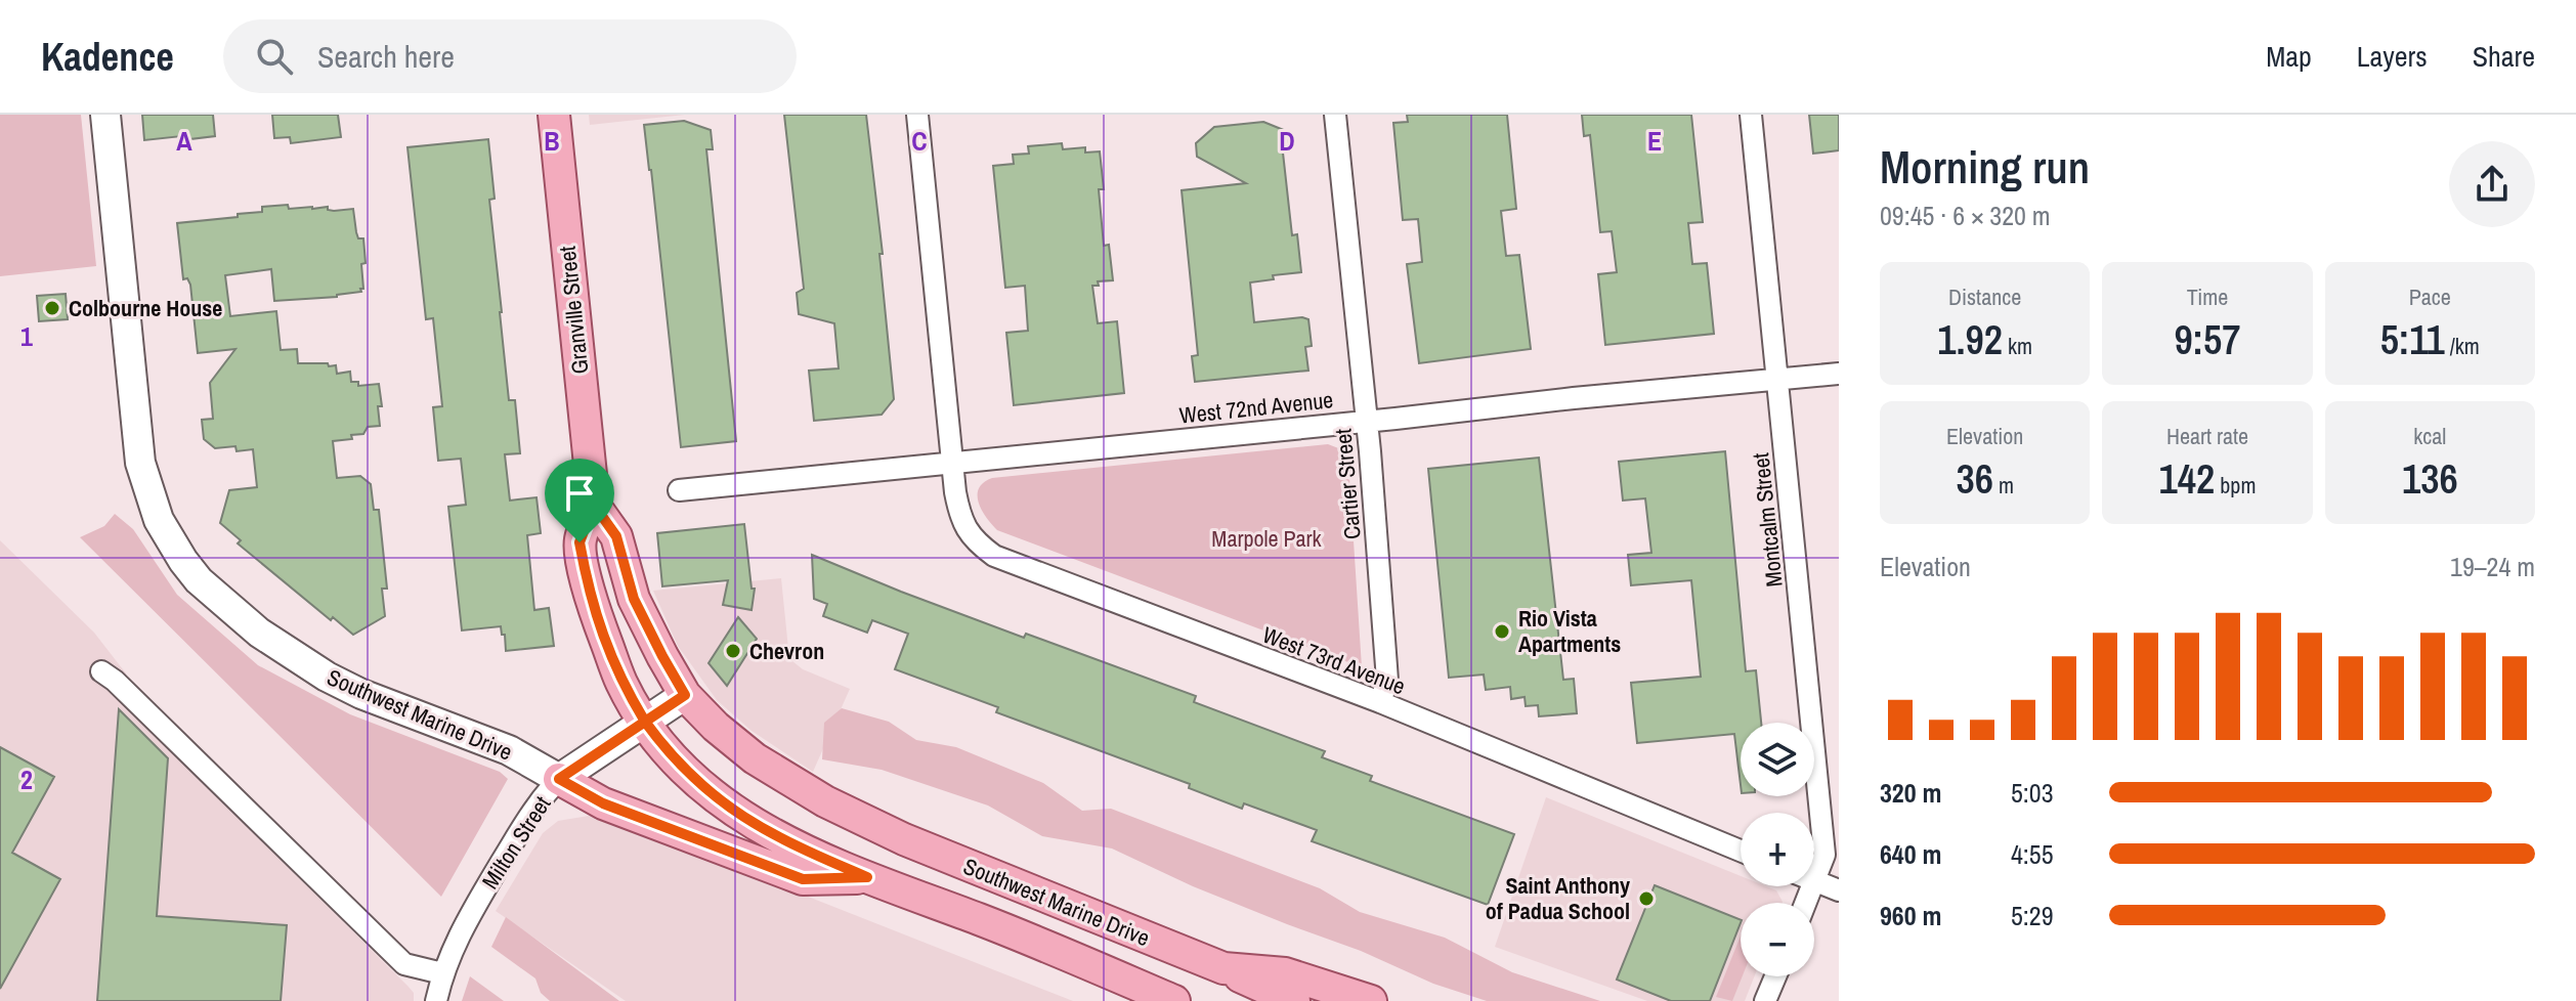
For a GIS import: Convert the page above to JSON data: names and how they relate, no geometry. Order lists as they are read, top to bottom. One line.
{"streets":{"main road":["Granville Street","Southwest Marine Drive"],"street":["West 72nd Avenue","Cartier Street","Montcalm Street","West 73rd Avenue","Milton Street"]},"crossings":[["Granville Street","Southwest Marine Drive"],["Granville Street","Milton Street"],["West 72nd Avenue","Cartier Street"],["West 72nd Avenue","Montcalm Street"],["West 72nd Avenue","West 73rd Avenue"],["Cartier Street","West 73rd Avenue"],["Southwest Marine Drive","Milton Street"]],"parks":["Marpole Park"],"places":["Colbourne House","Rio Vista Apartments","Chevron","Saint Anthony of Padua School"],"page":{"header":"Kadence","search":"Search here","nav":["Map","Layers","Share"],"heading":["Morning run","09:45 · 6 × 320 m"],"stats":[["Distance","1.92 km"],["Time","9:57"],["Pace","5:11 /km"],["Elevation","36 m"],["Heart rate","142 bpm"],["kcal","136"]],"chart":["Elevation","19–24 m"],"map_buttons":["+","−"],"list":[{"name":"320 m","note":"5:03"},{"name":"640 m","note":"4:55"},{"name":"960 m","note":"5:29"}]},"grid":{"columns":["A","B","C","D","E"],"rows":["1","2"]}}
